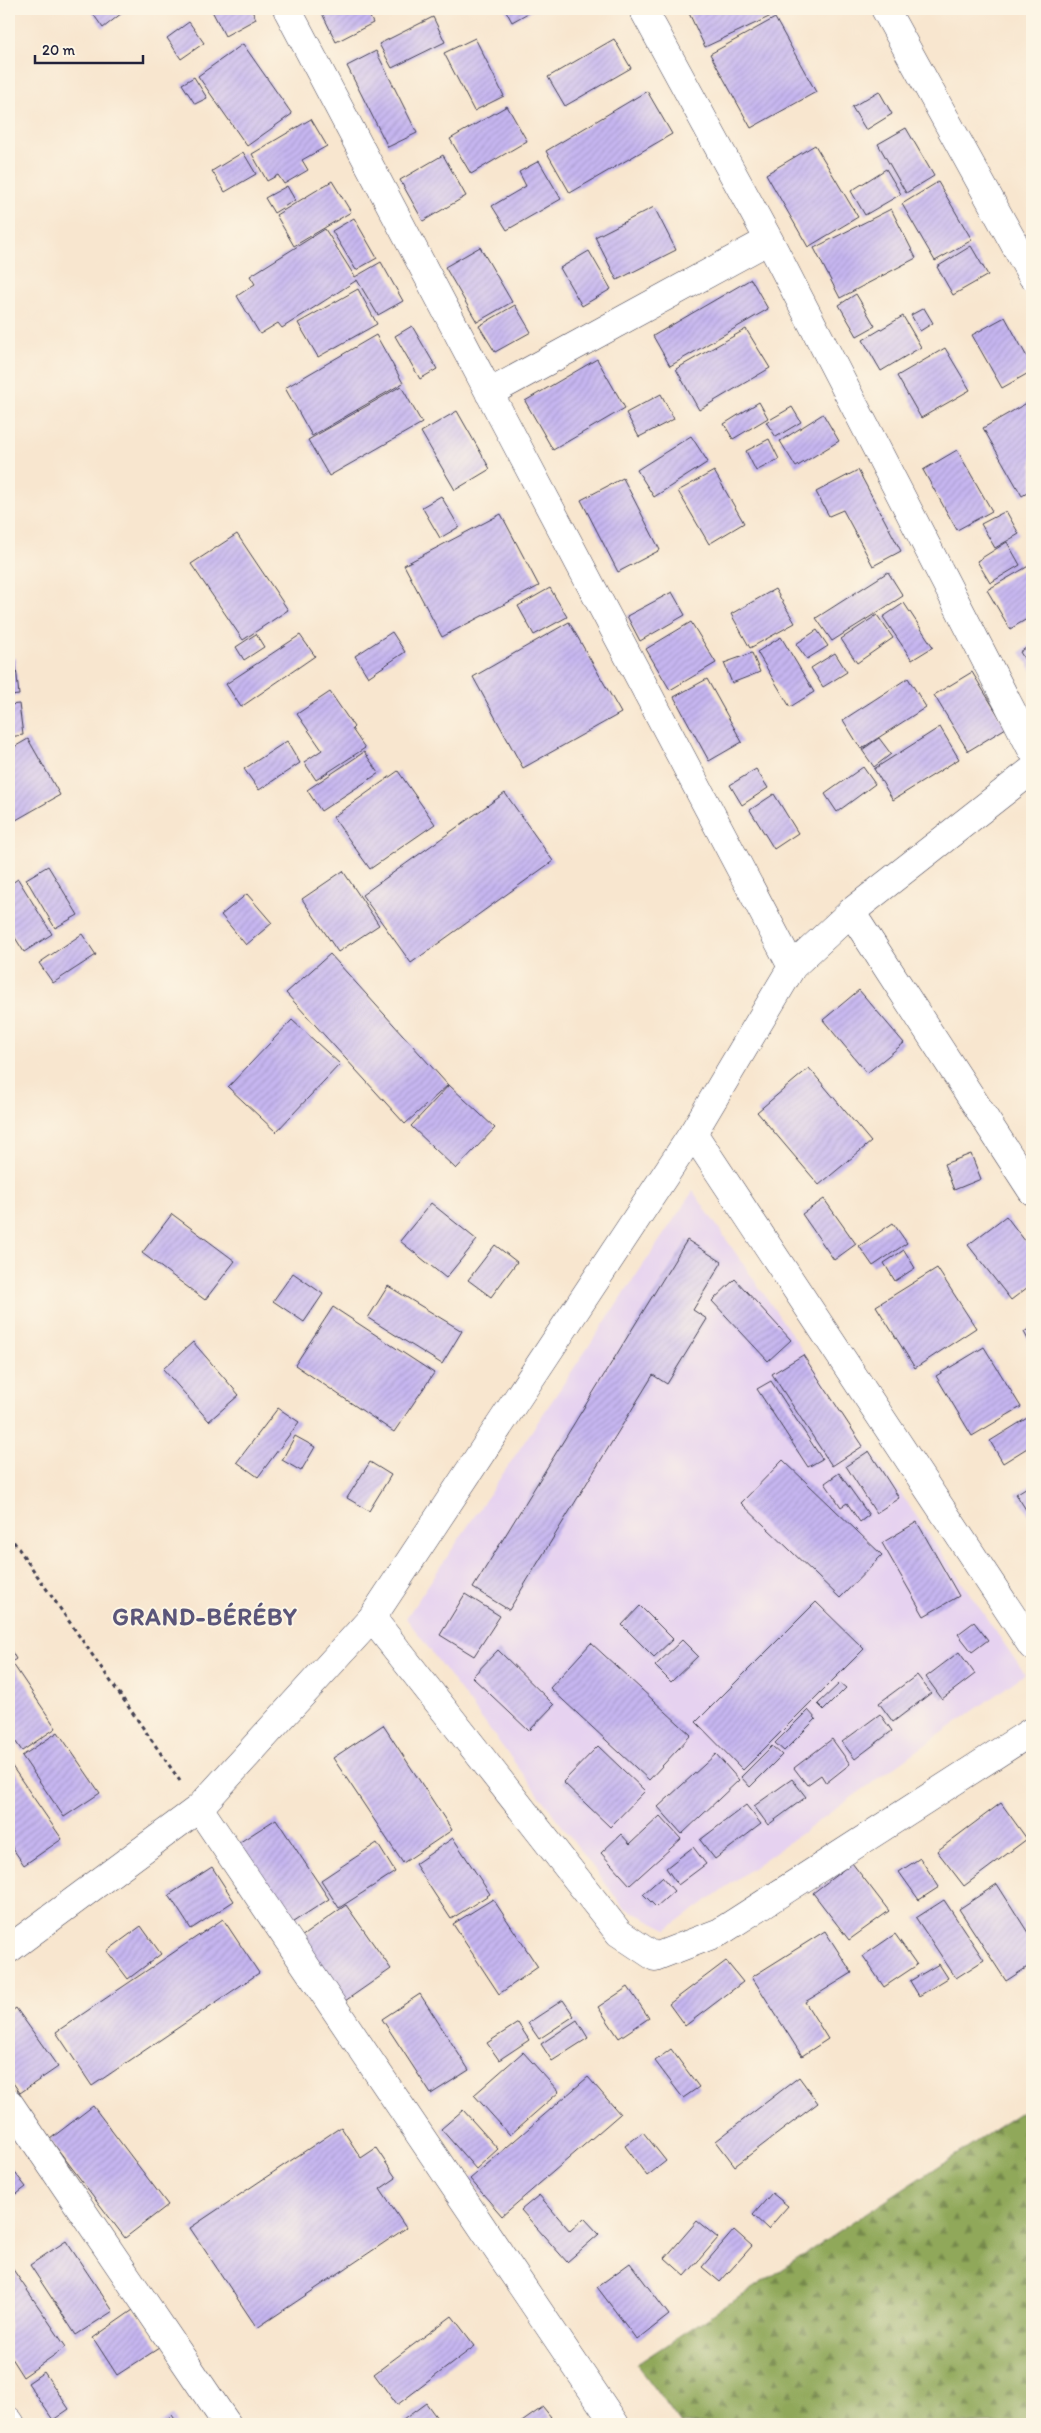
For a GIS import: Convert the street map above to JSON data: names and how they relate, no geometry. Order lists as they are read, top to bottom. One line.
{"districts":["GRAND-BÉRÉBY"],"scale_bar":"20 m"}
